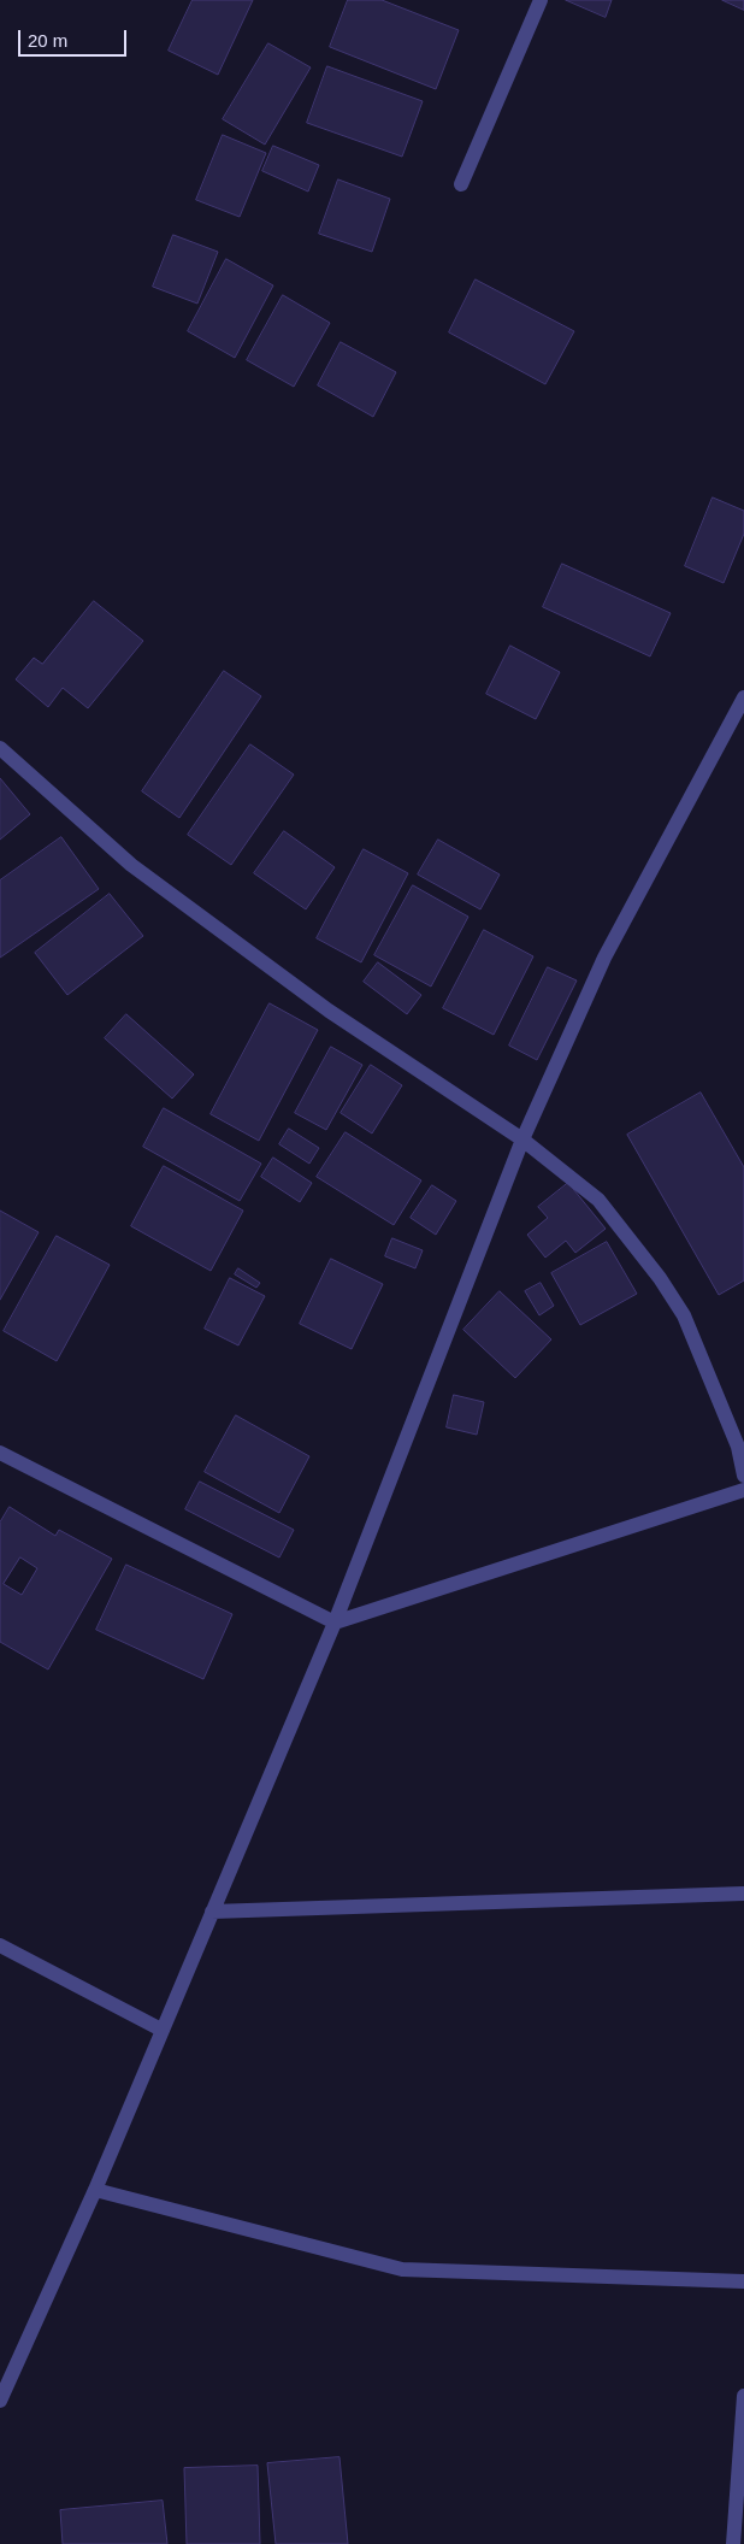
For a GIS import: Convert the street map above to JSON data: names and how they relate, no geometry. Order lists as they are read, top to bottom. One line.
{"scale_bar":"20 m"}
